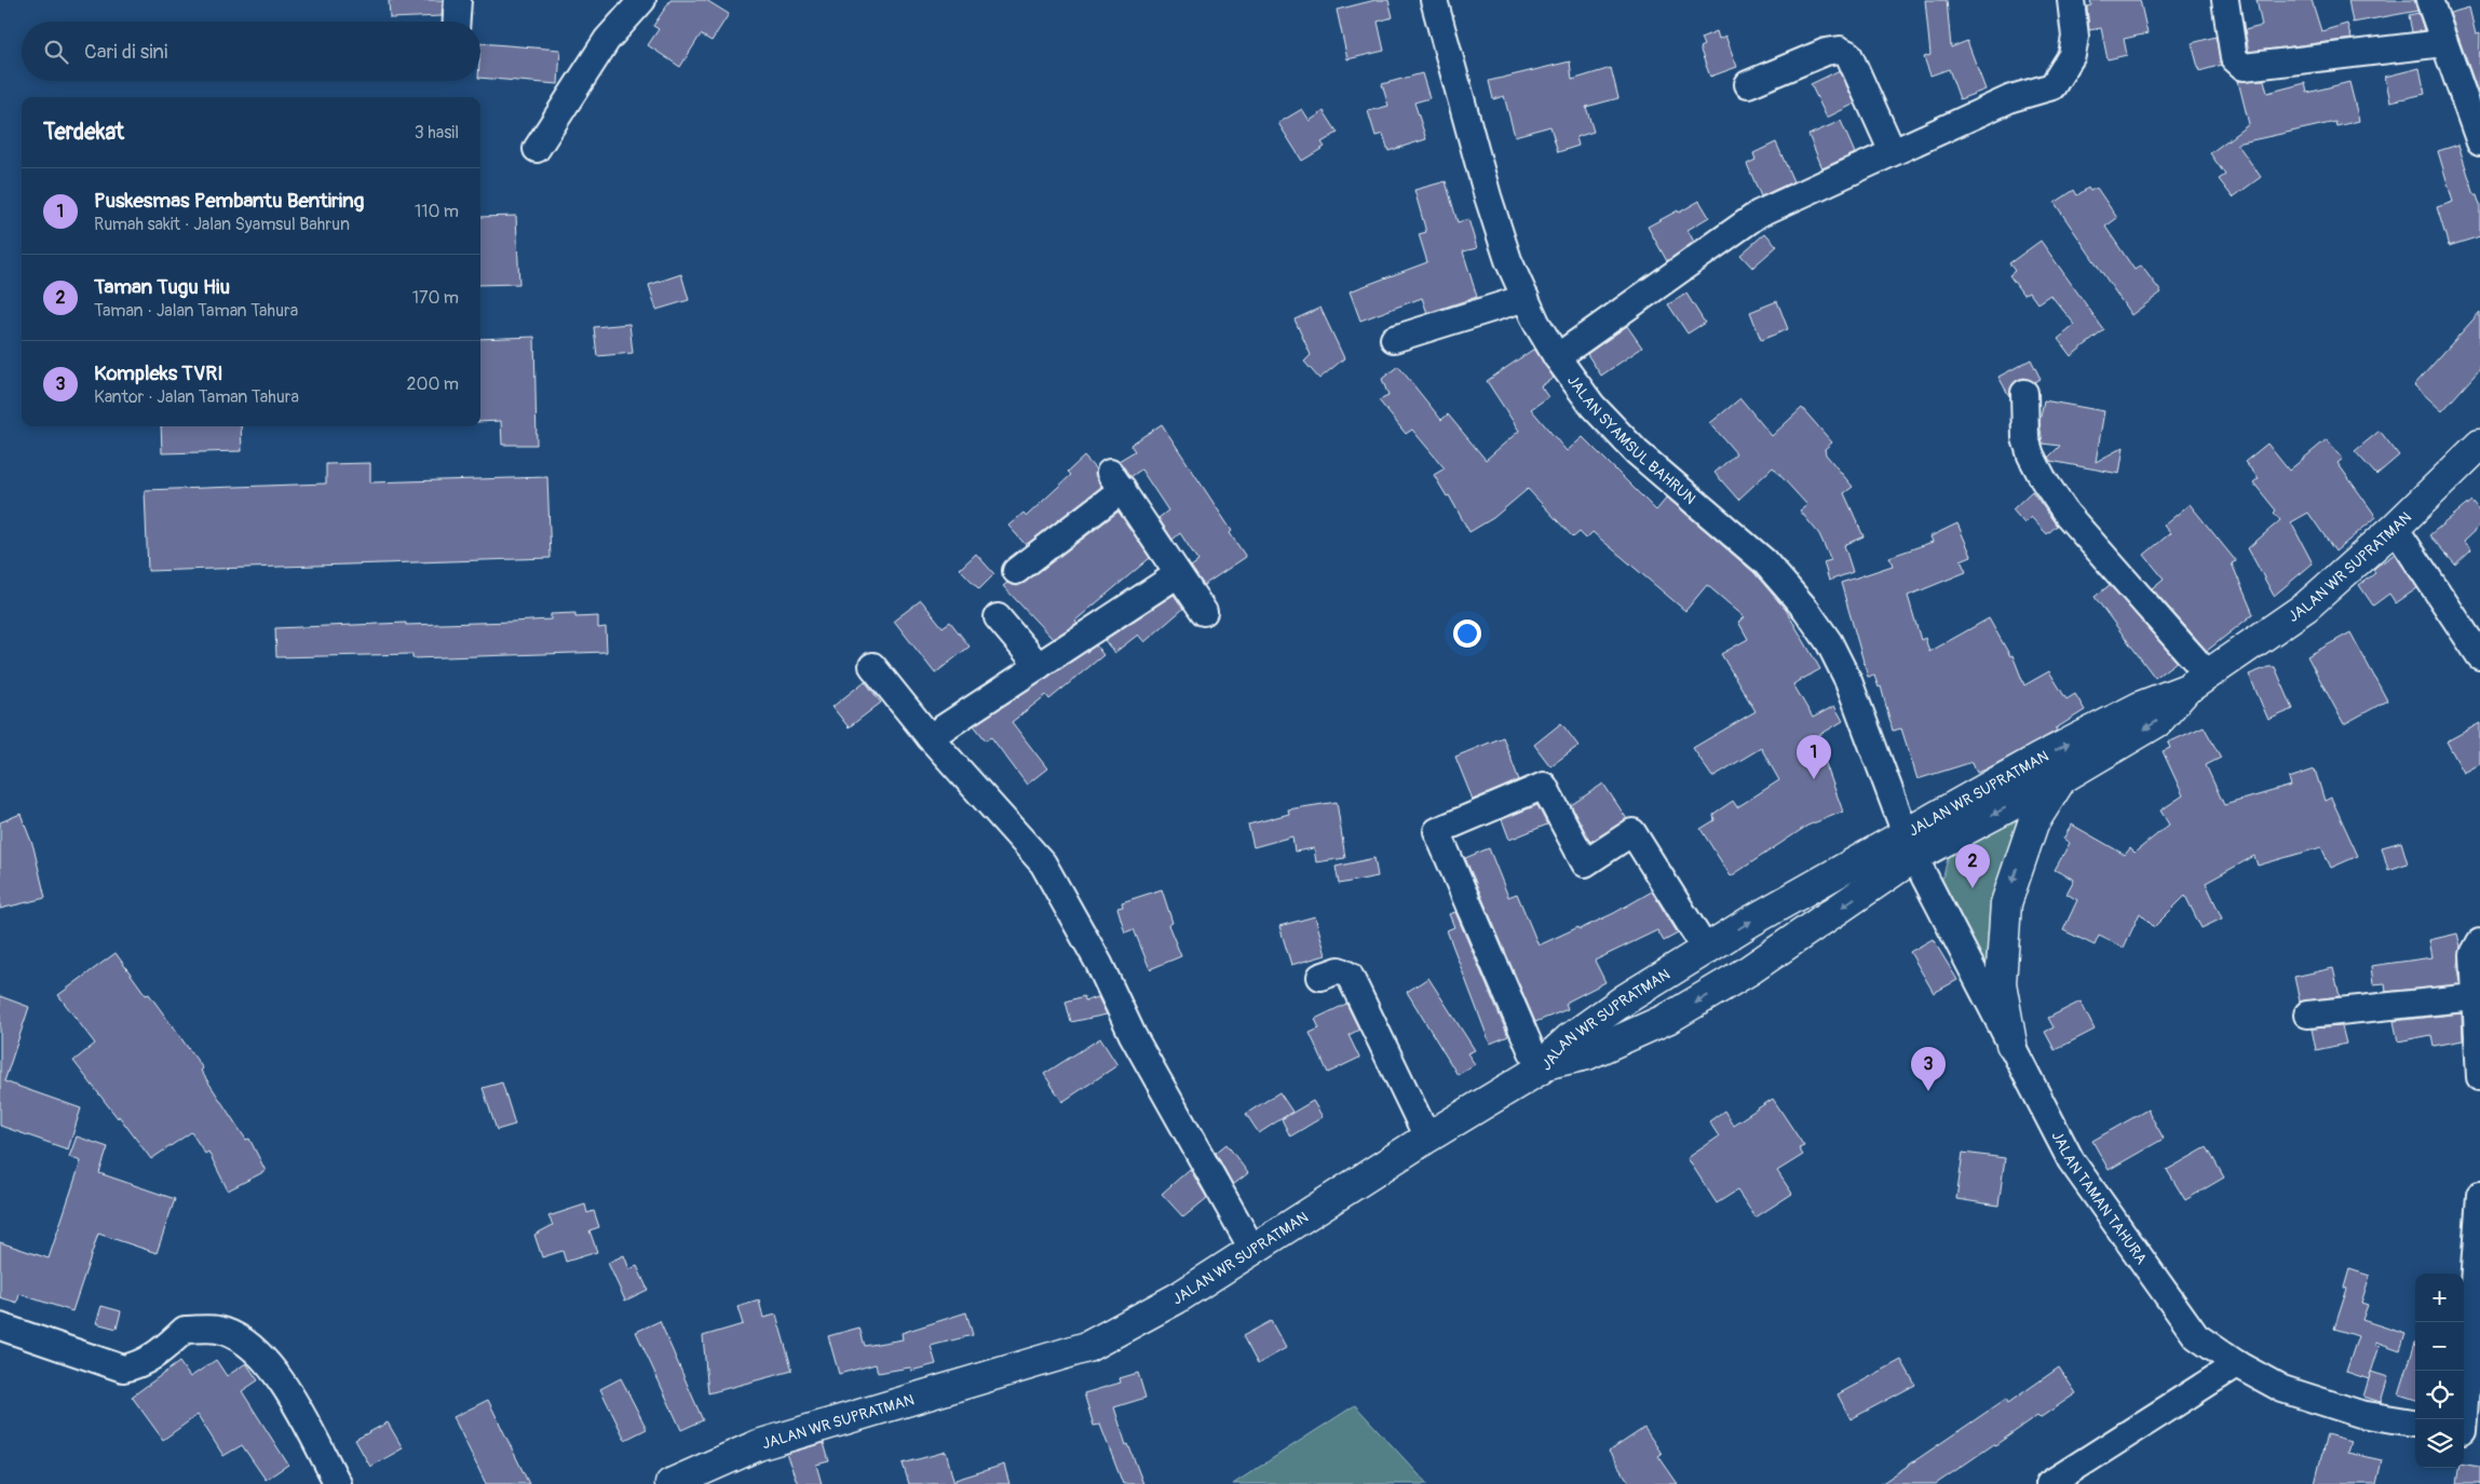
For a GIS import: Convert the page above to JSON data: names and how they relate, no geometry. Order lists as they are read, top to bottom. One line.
{"streets":{"highway":["JALAN WR SUPRATMAN"],"street":["JALAN SYAMSUL BAHRUN","JALAN TAMAN TAHURA"]},"crossings":[["JALAN SYAMSUL BAHRUN","JALAN WR SUPRATMAN"],["JALAN SYAMSUL BAHRUN","JALAN TAMAN TAHURA"],["JALAN WR SUPRATMAN","JALAN TAMAN TAHURA"]],"page":{"search":"Cari di sini","heading":["Terdekat","3 hasil"],"list":[{"mark":"1","name":"Puskesmas Pembantu Bentiring","note":"Rumah sakit · Jalan Syamsul Bahrun","value":"110 m"},{"mark":"2","name":"Taman Tugu Hiu","note":"Taman · Jalan Taman Tahura","value":"170 m"},{"mark":"3","name":"Kompleks TVRI","note":"Kantor · Jalan Taman Tahura","value":"200 m"}],"pins":["1","2","3"],"map_buttons":["+","−"]}}
